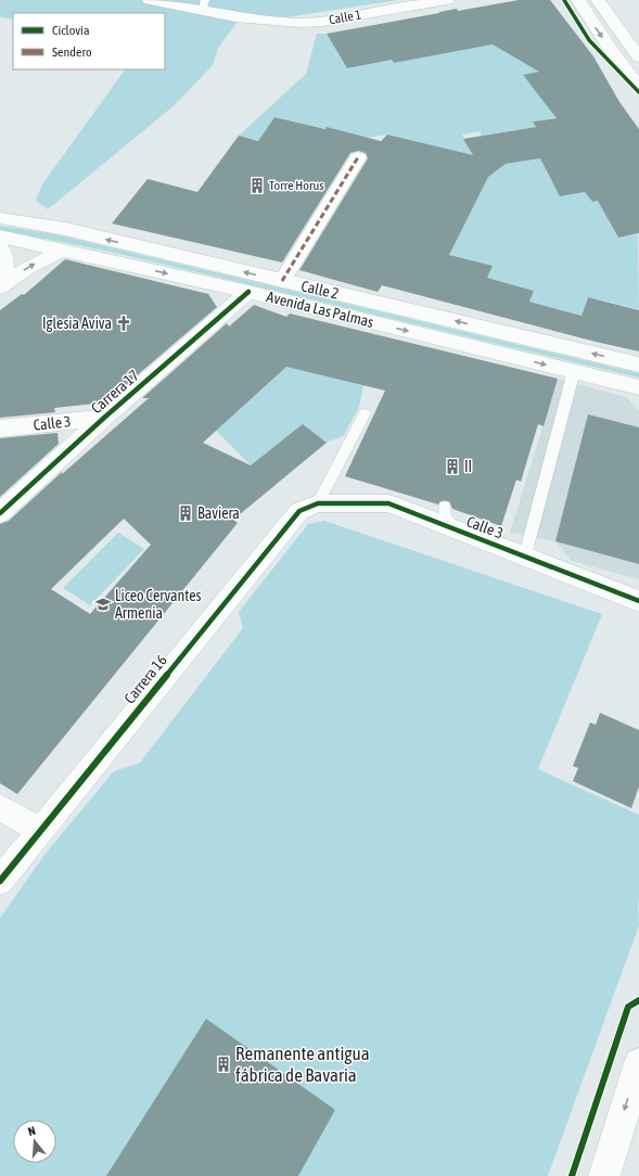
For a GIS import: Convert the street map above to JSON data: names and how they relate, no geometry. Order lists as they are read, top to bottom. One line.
{"streets":{"street":["Calle 1","Calle 2","Avenida Las Palmas","Carrera 17","Calle 3","Carrera 16"]},"crossings":[["Avenida Las Palmas","Carrera 17"],["Carrera 17","Calle 3"],["Calle 3","Carrera 16"]],"one_way":["Calle 2","Avenida Las Palmas"],"places":{"building":["Torre Horus","II","Baviera","Remanente antigua fábrica de Bavaria"],"church":["Iglesia Aviva"],"school or university":["Liceo Cervantes Armenia"]},"legend":["Ciclovía","Sendero"],"north":"top"}
